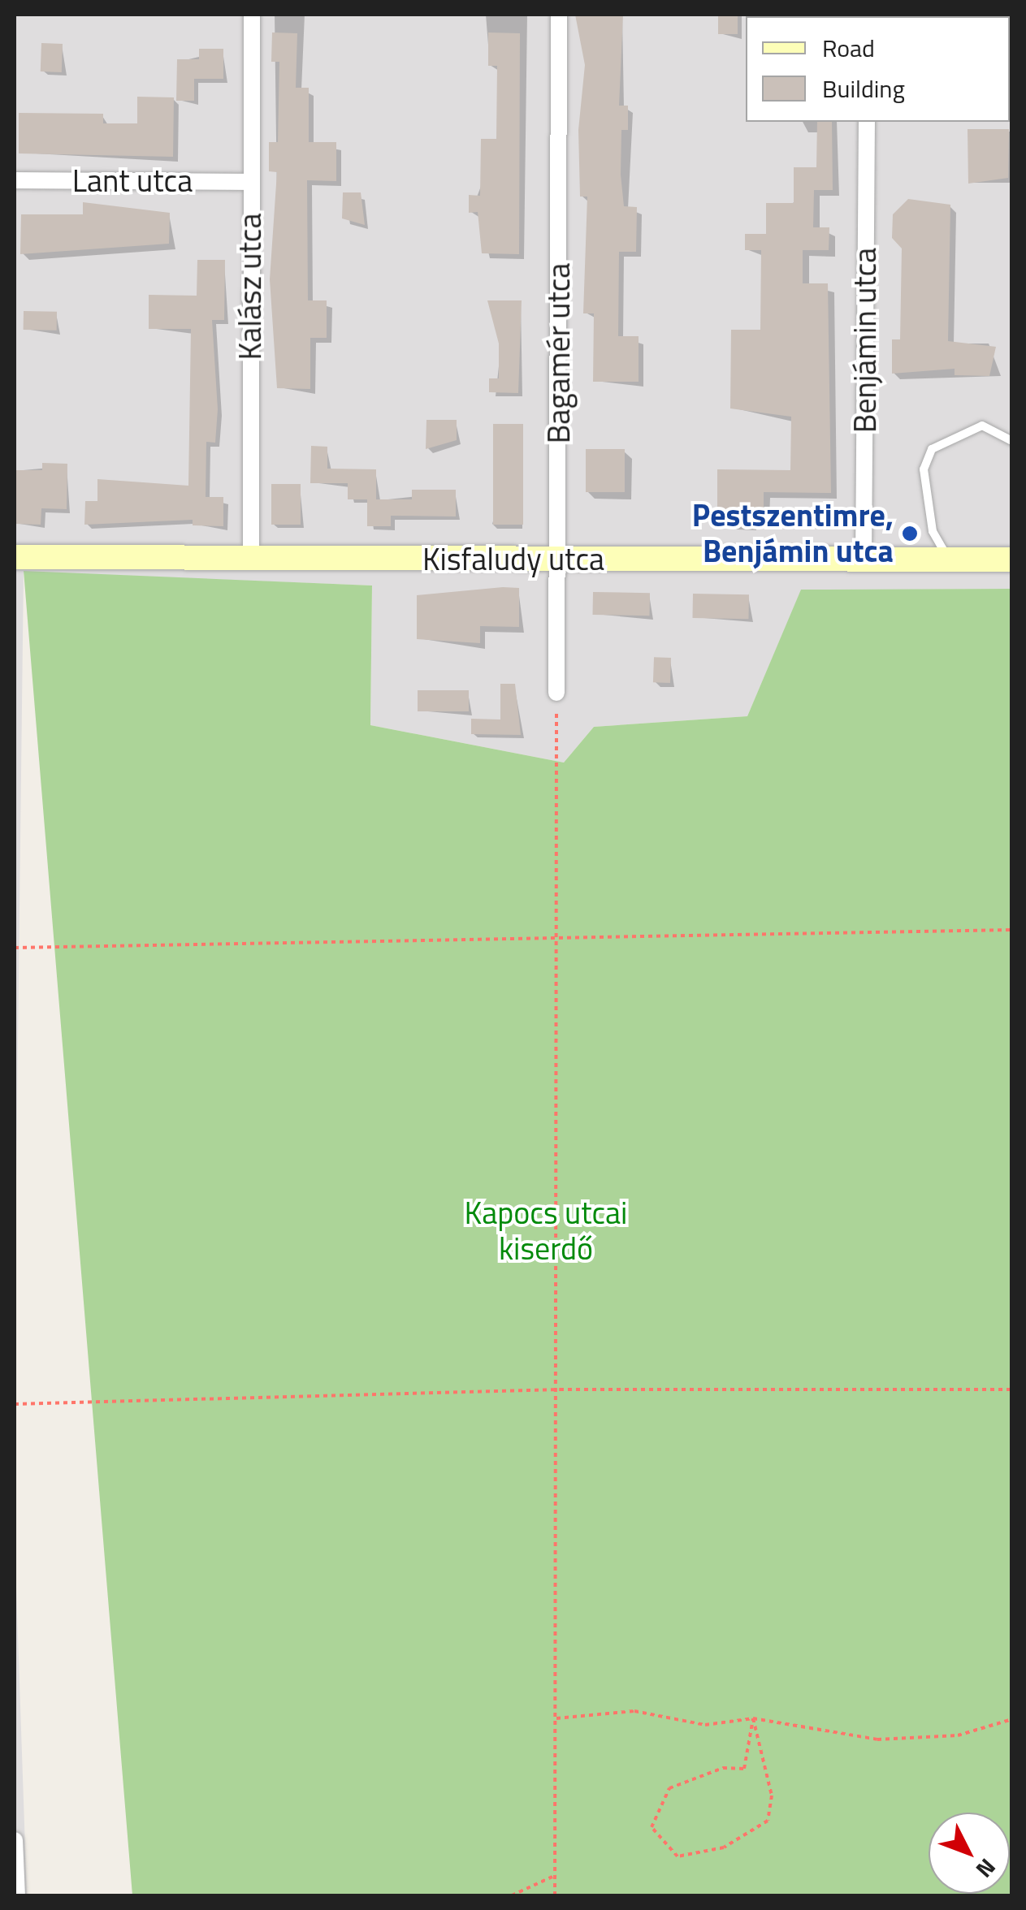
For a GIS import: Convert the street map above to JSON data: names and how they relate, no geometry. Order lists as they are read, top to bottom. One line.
{"streets":{"street":["Lant utca","Kalász utca","Benjámin utca","Bagamér utca","Kisfaludy utca"]},"crossings":[["Lant utca","Kalász utca"],["Kalász utca","Kisfaludy utca"],["Benjámin utca","Kisfaludy utca"],["Bagamér utca","Kisfaludy utca"]],"parks":["Kapocs utcai kiserdő"],"places":["Pestszentimre, Benjámin utca"],"legend":["Road","Building"],"north":"bottom right"}
